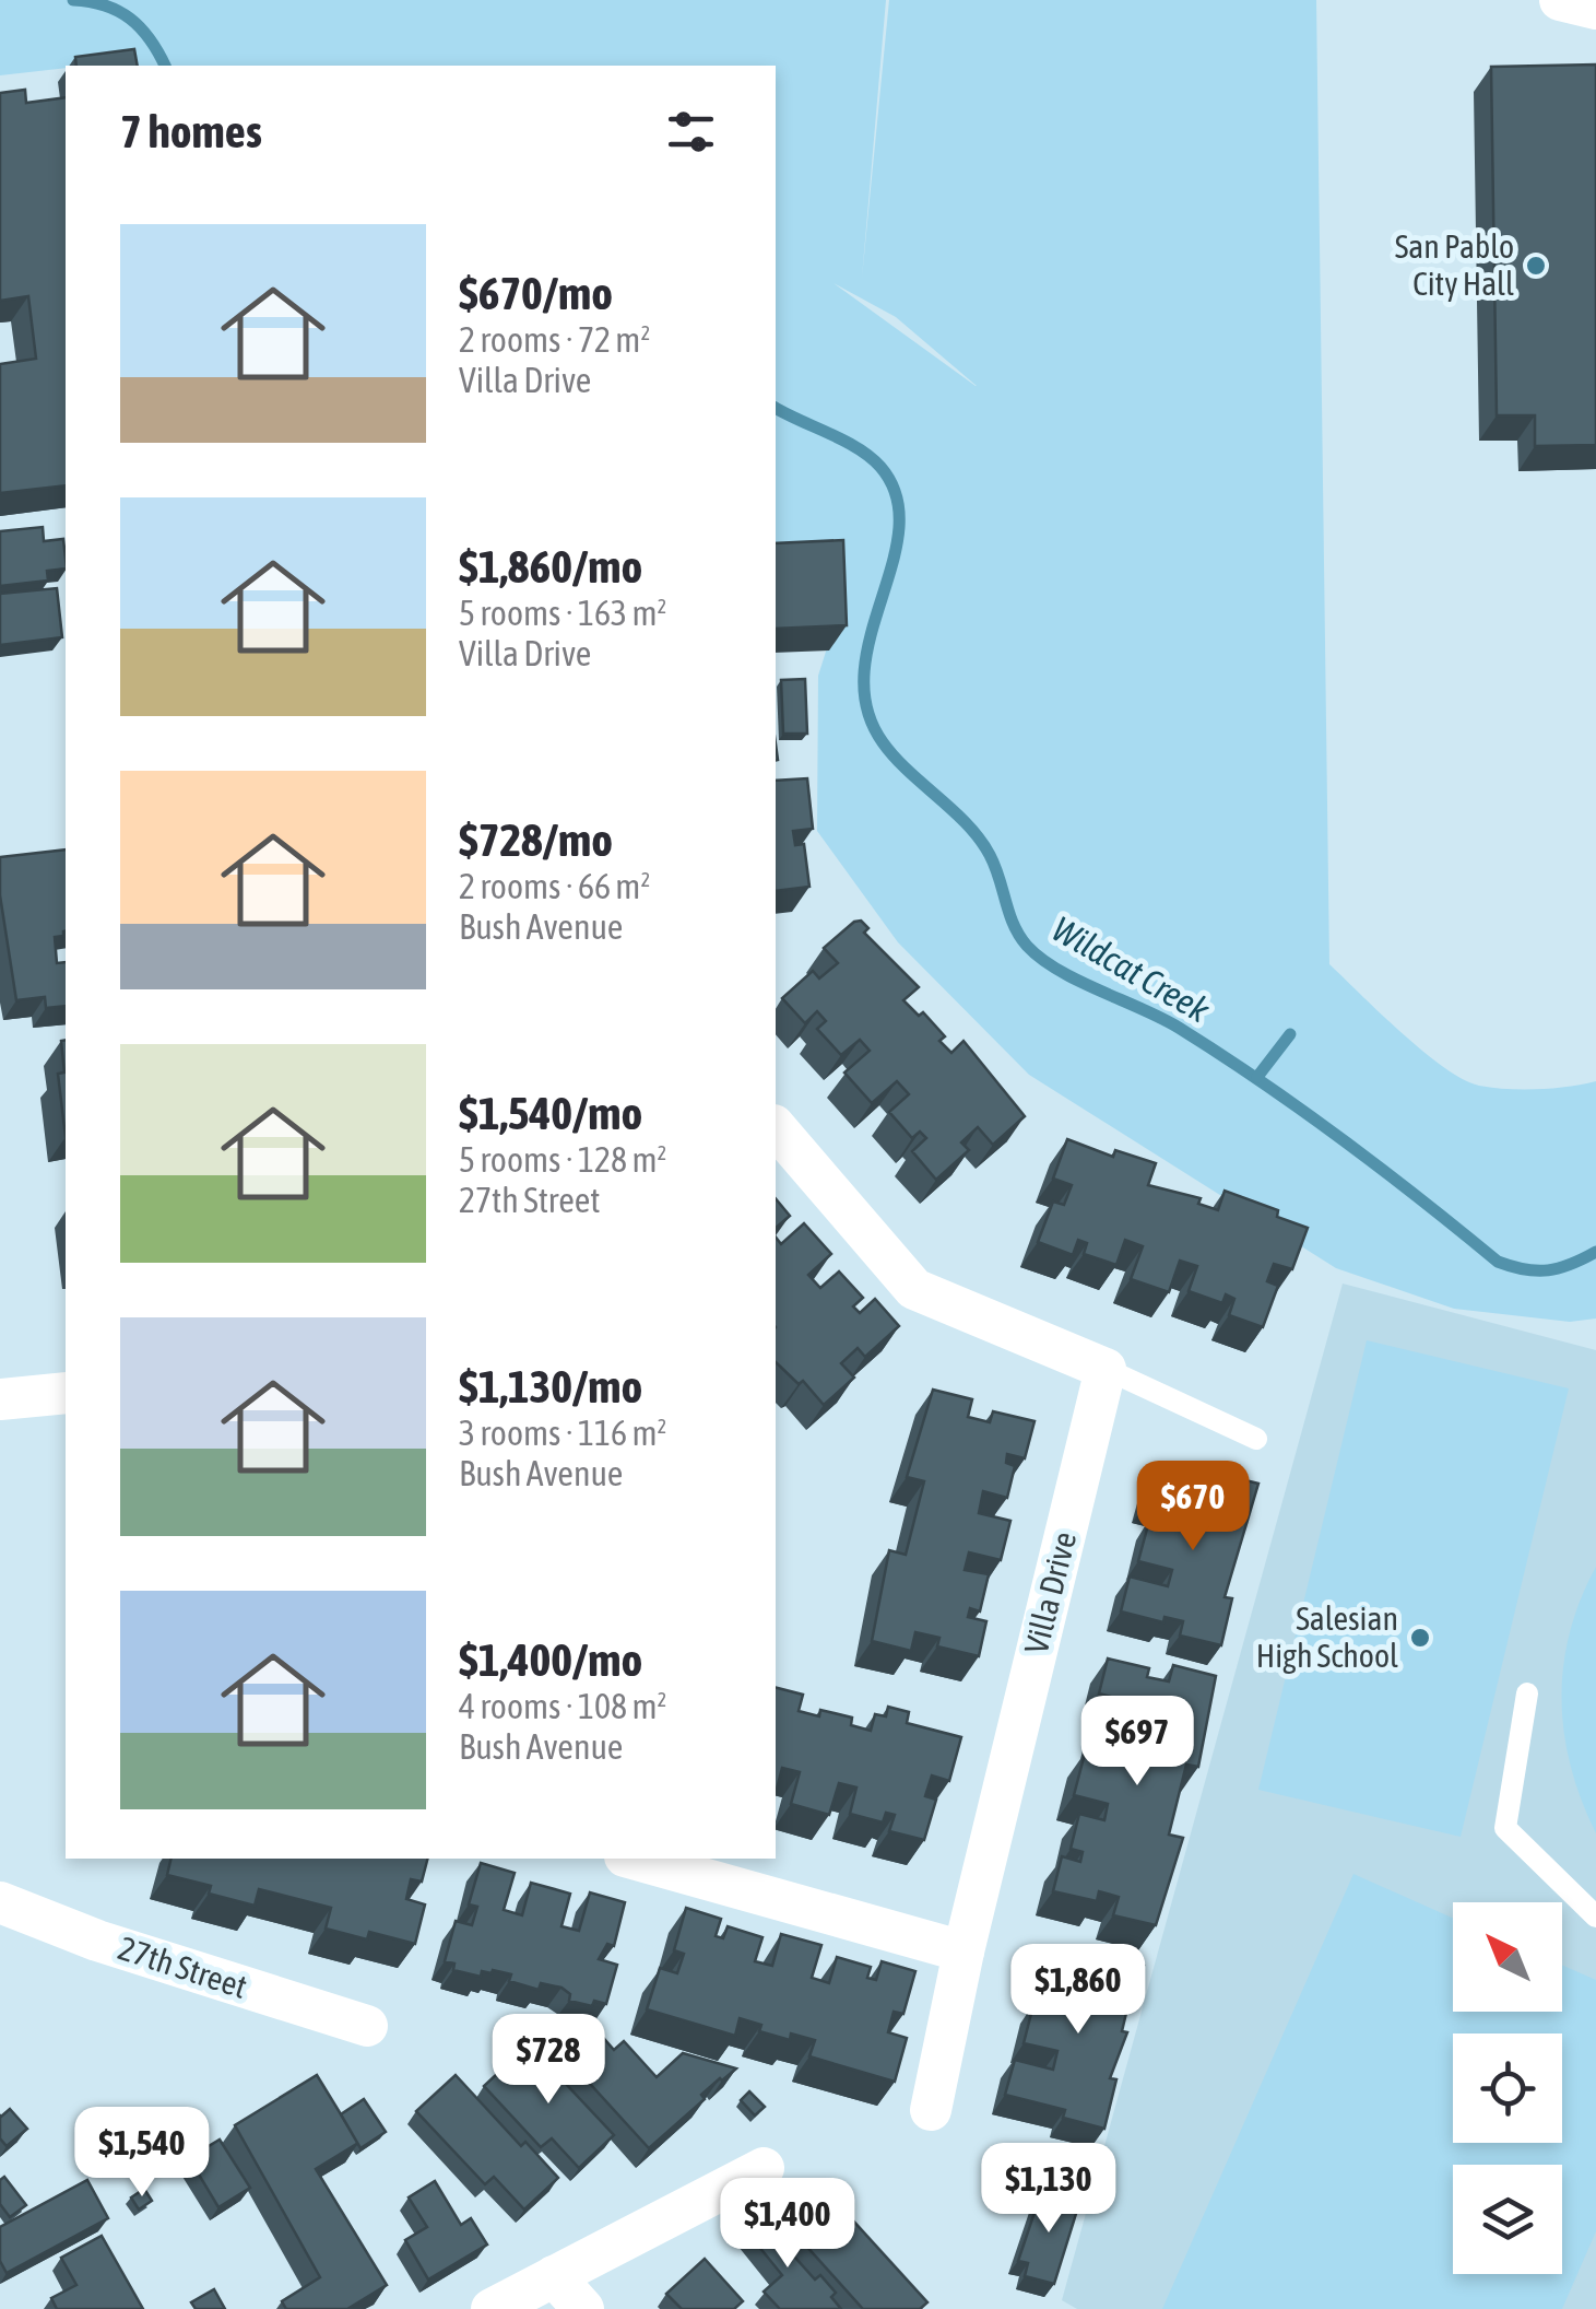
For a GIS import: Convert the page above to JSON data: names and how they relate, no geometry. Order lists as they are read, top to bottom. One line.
{"streets":{"street":["Villa Drive","27th Street"]},"water":["Wildcat Creek"],"places":["San Pablo City Hall","Salesian High School"],"north":"top left","page":{"heading":"7 homes","list":[{"name":"$670/mo","note":"2 rooms · 72 m² · Villa Drive"},{"name":"$1,860/mo","note":"5 rooms · 163 m² · Villa Drive"},{"name":"$728/mo","note":"2 rooms · 66 m² · Bush Avenue"},{"name":"$1,540/mo","note":"5 rooms · 128 m² · 27th Street"},{"name":"$1,130/mo","note":"3 rooms · 116 m² · Bush Avenue"},{"name":"$1,400/mo","note":"4 rooms · 108 m² · Bush Avenue"}],"price":["$670","$697","$1,860","$728","$1,540","$1,130","$1,400"]}}
